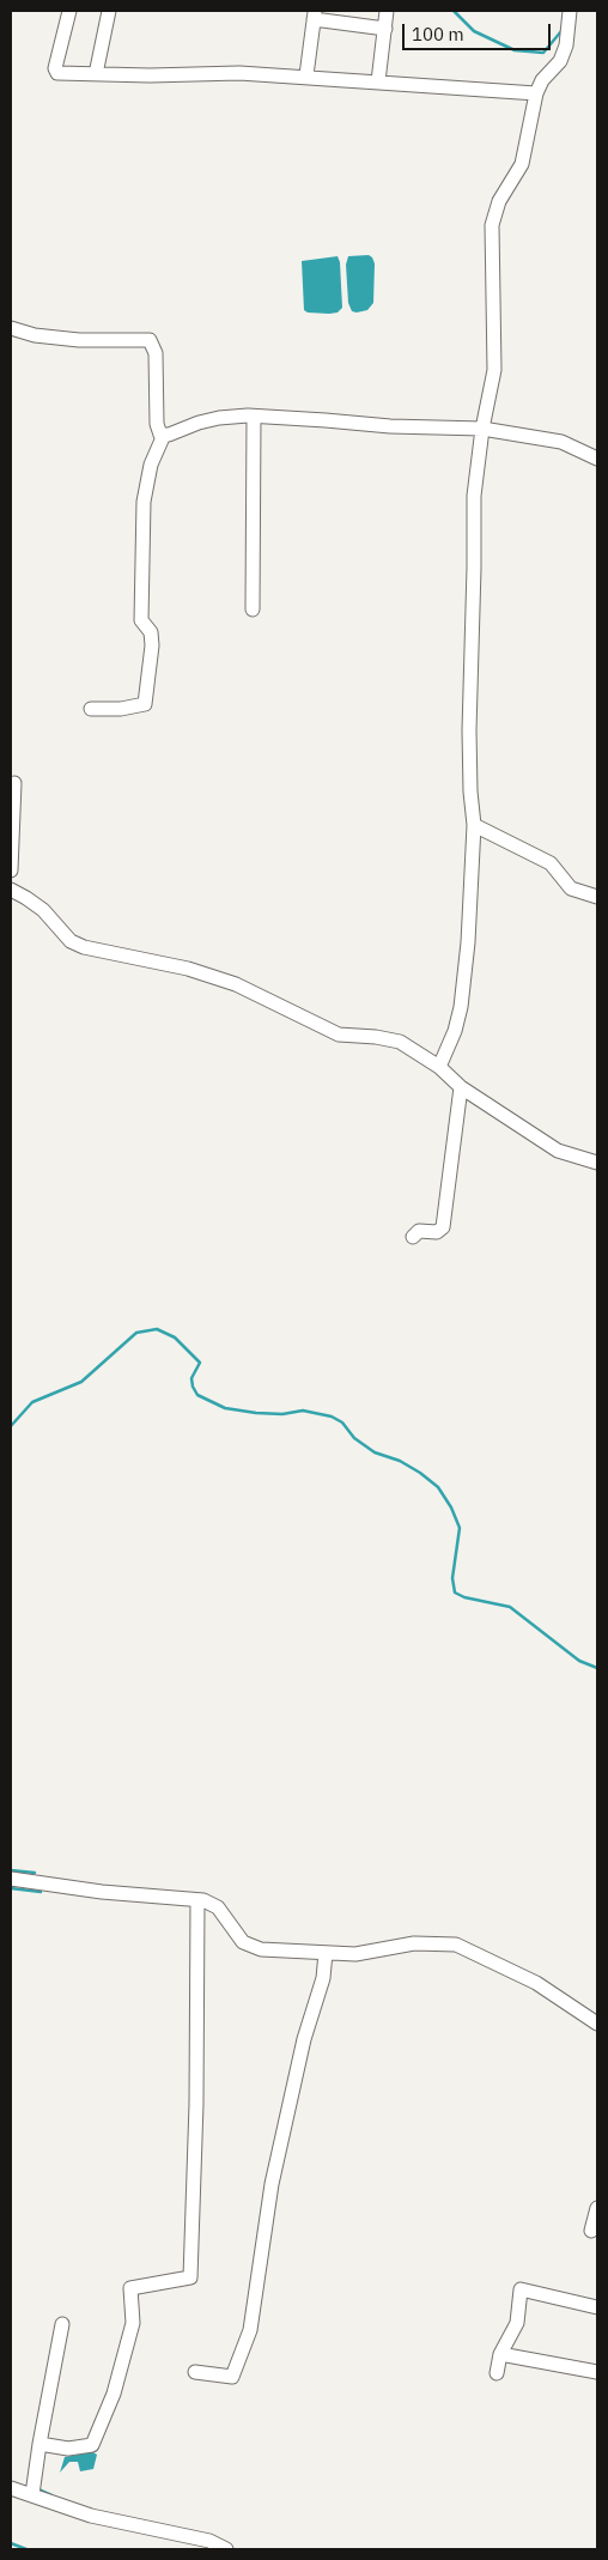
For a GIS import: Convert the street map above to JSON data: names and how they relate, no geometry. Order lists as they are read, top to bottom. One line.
{"scale_bar":"100 m"}
